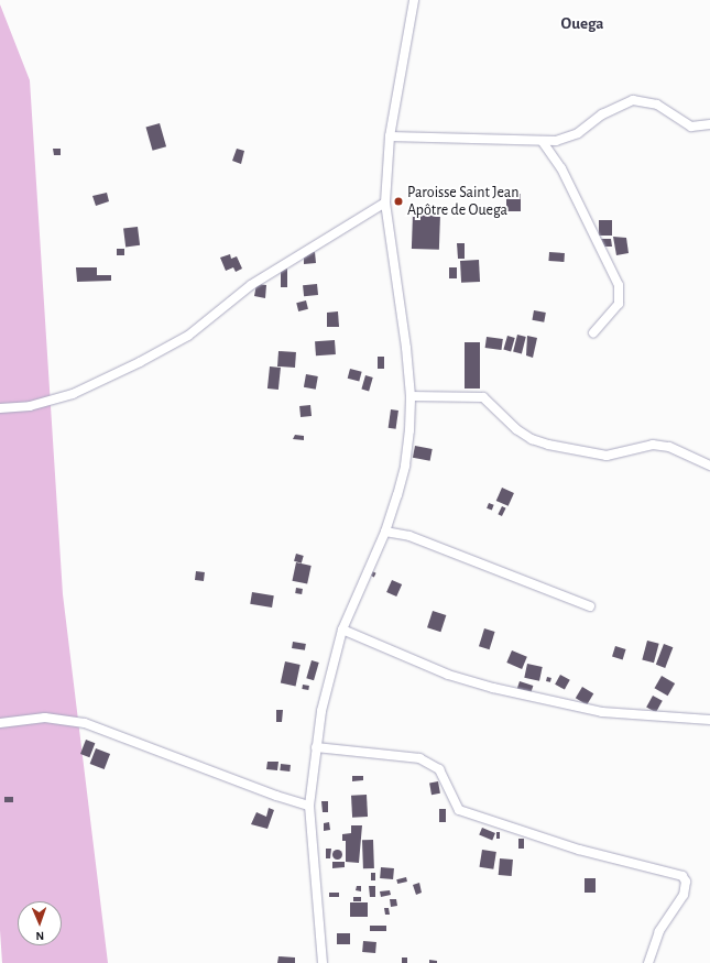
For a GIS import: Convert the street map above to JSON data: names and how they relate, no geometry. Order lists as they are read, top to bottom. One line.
{"districts":["Ouega"],"places":["Paroisse Saint Jean Apôtre de Ouega"],"north":"bottom"}
